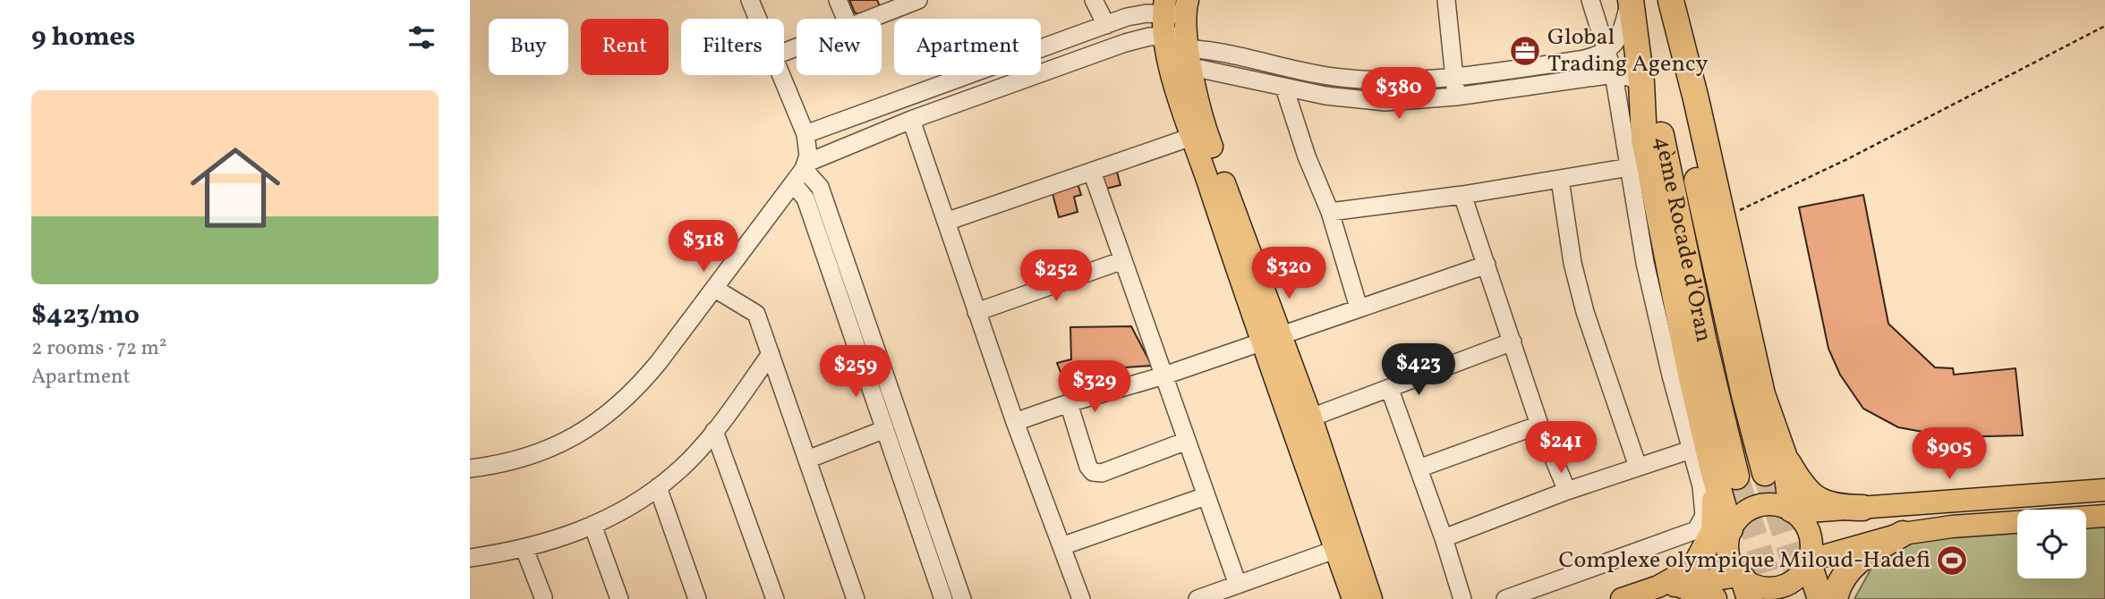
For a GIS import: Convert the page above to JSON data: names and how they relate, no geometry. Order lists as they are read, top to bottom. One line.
{"streets":{"highway":["4ème Rocade d'Oran"]},"places":{"office":["Global Trading Agency"],"sports":["Complexe olympique Miloud-Hadefi"]},"page":{"heading":"9 homes","chip":["Buy","Rent","Filters","New","Apartment"],"price":["$380","$318","$320","$252","$423","$259","$329","$241","$905"],"list":[{"name":"$423/mo","note":"2 rooms · 72 m² · Apartment"}]}}
